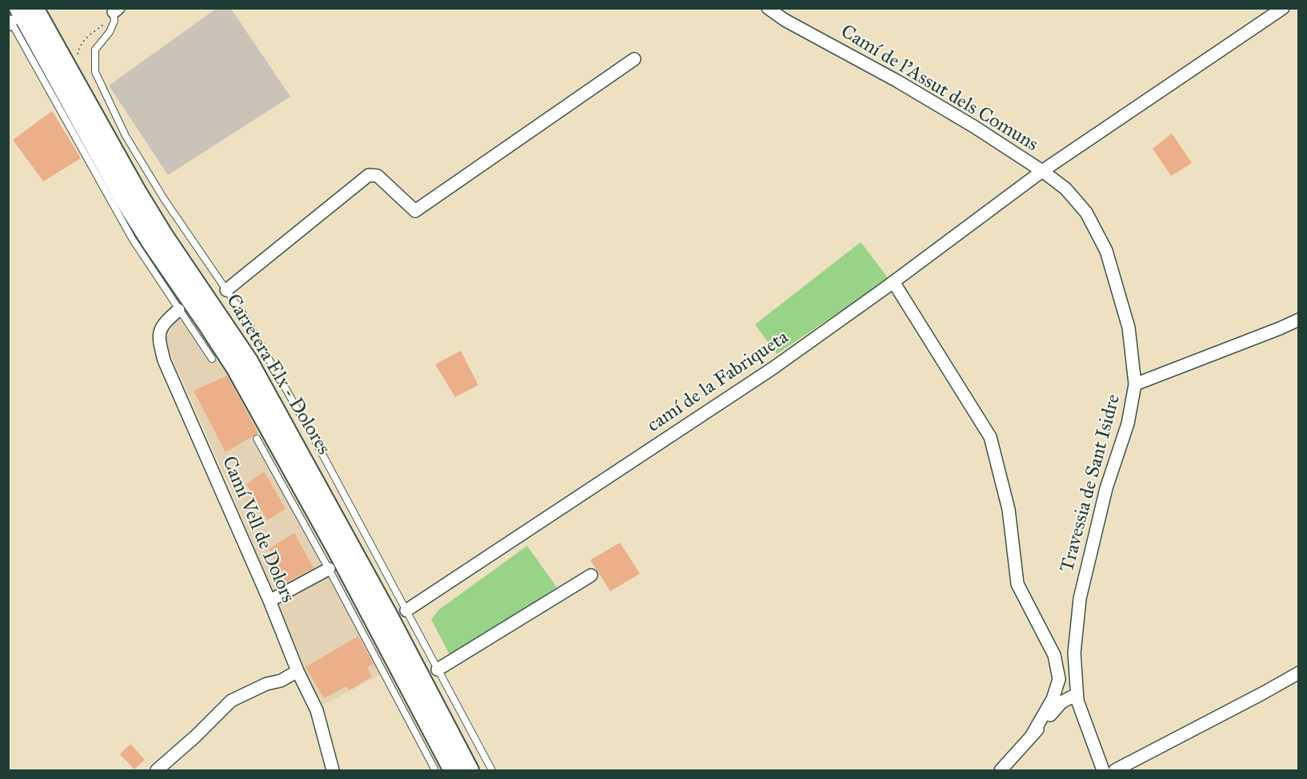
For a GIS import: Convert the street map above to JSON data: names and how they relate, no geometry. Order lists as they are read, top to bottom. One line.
{"streets":{"main road":["Carretera Elx - Dolores"],"street":["Camí de l'Assut dels Comuns","camí de la Fabriqueta","Travessia de Sant Isidre","Camí Vell de Dolors"]},"crossings":[["Camí de l'Assut dels Comuns","camí de la Fabriqueta"],["Camí de l'Assut dels Comuns","Travessia de Sant Isidre"],["camí de la Fabriqueta","Travessia de Sant Isidre"]]}
